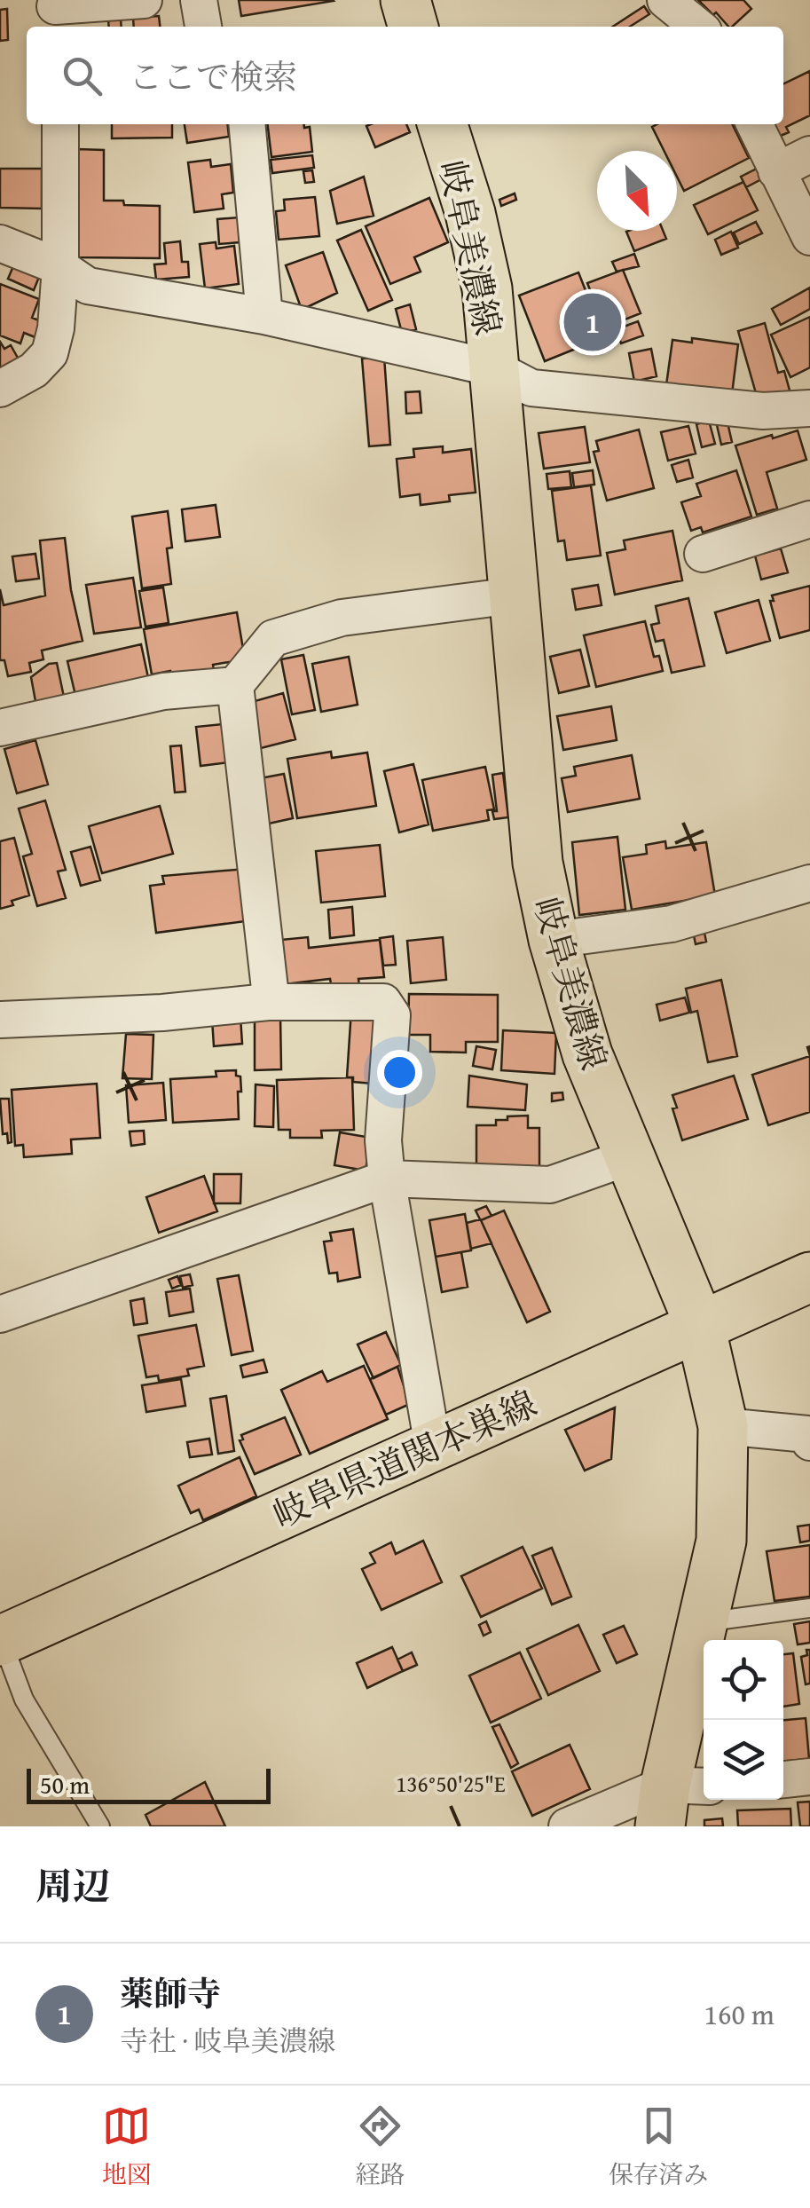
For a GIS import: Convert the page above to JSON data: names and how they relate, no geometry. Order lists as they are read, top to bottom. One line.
{"streets":{"main road":["岐阜美濃線","岐阜県道関本巣線"]},"crossings":[["岐阜美濃線","岐阜県道関本巣線"]],"scale_bar":"50 m","north":"bottom right","page":{"search":"ここで検索","pins":"1","scale":"50 m","heading":"周辺","list":[{"mark":"1","name":"薬師寺","note":"寺社 · 岐阜美濃線","value":"160 m"}],"nav":["地図","経路","保存済み"]},"coordinates":["136°50'25\"E"]}
